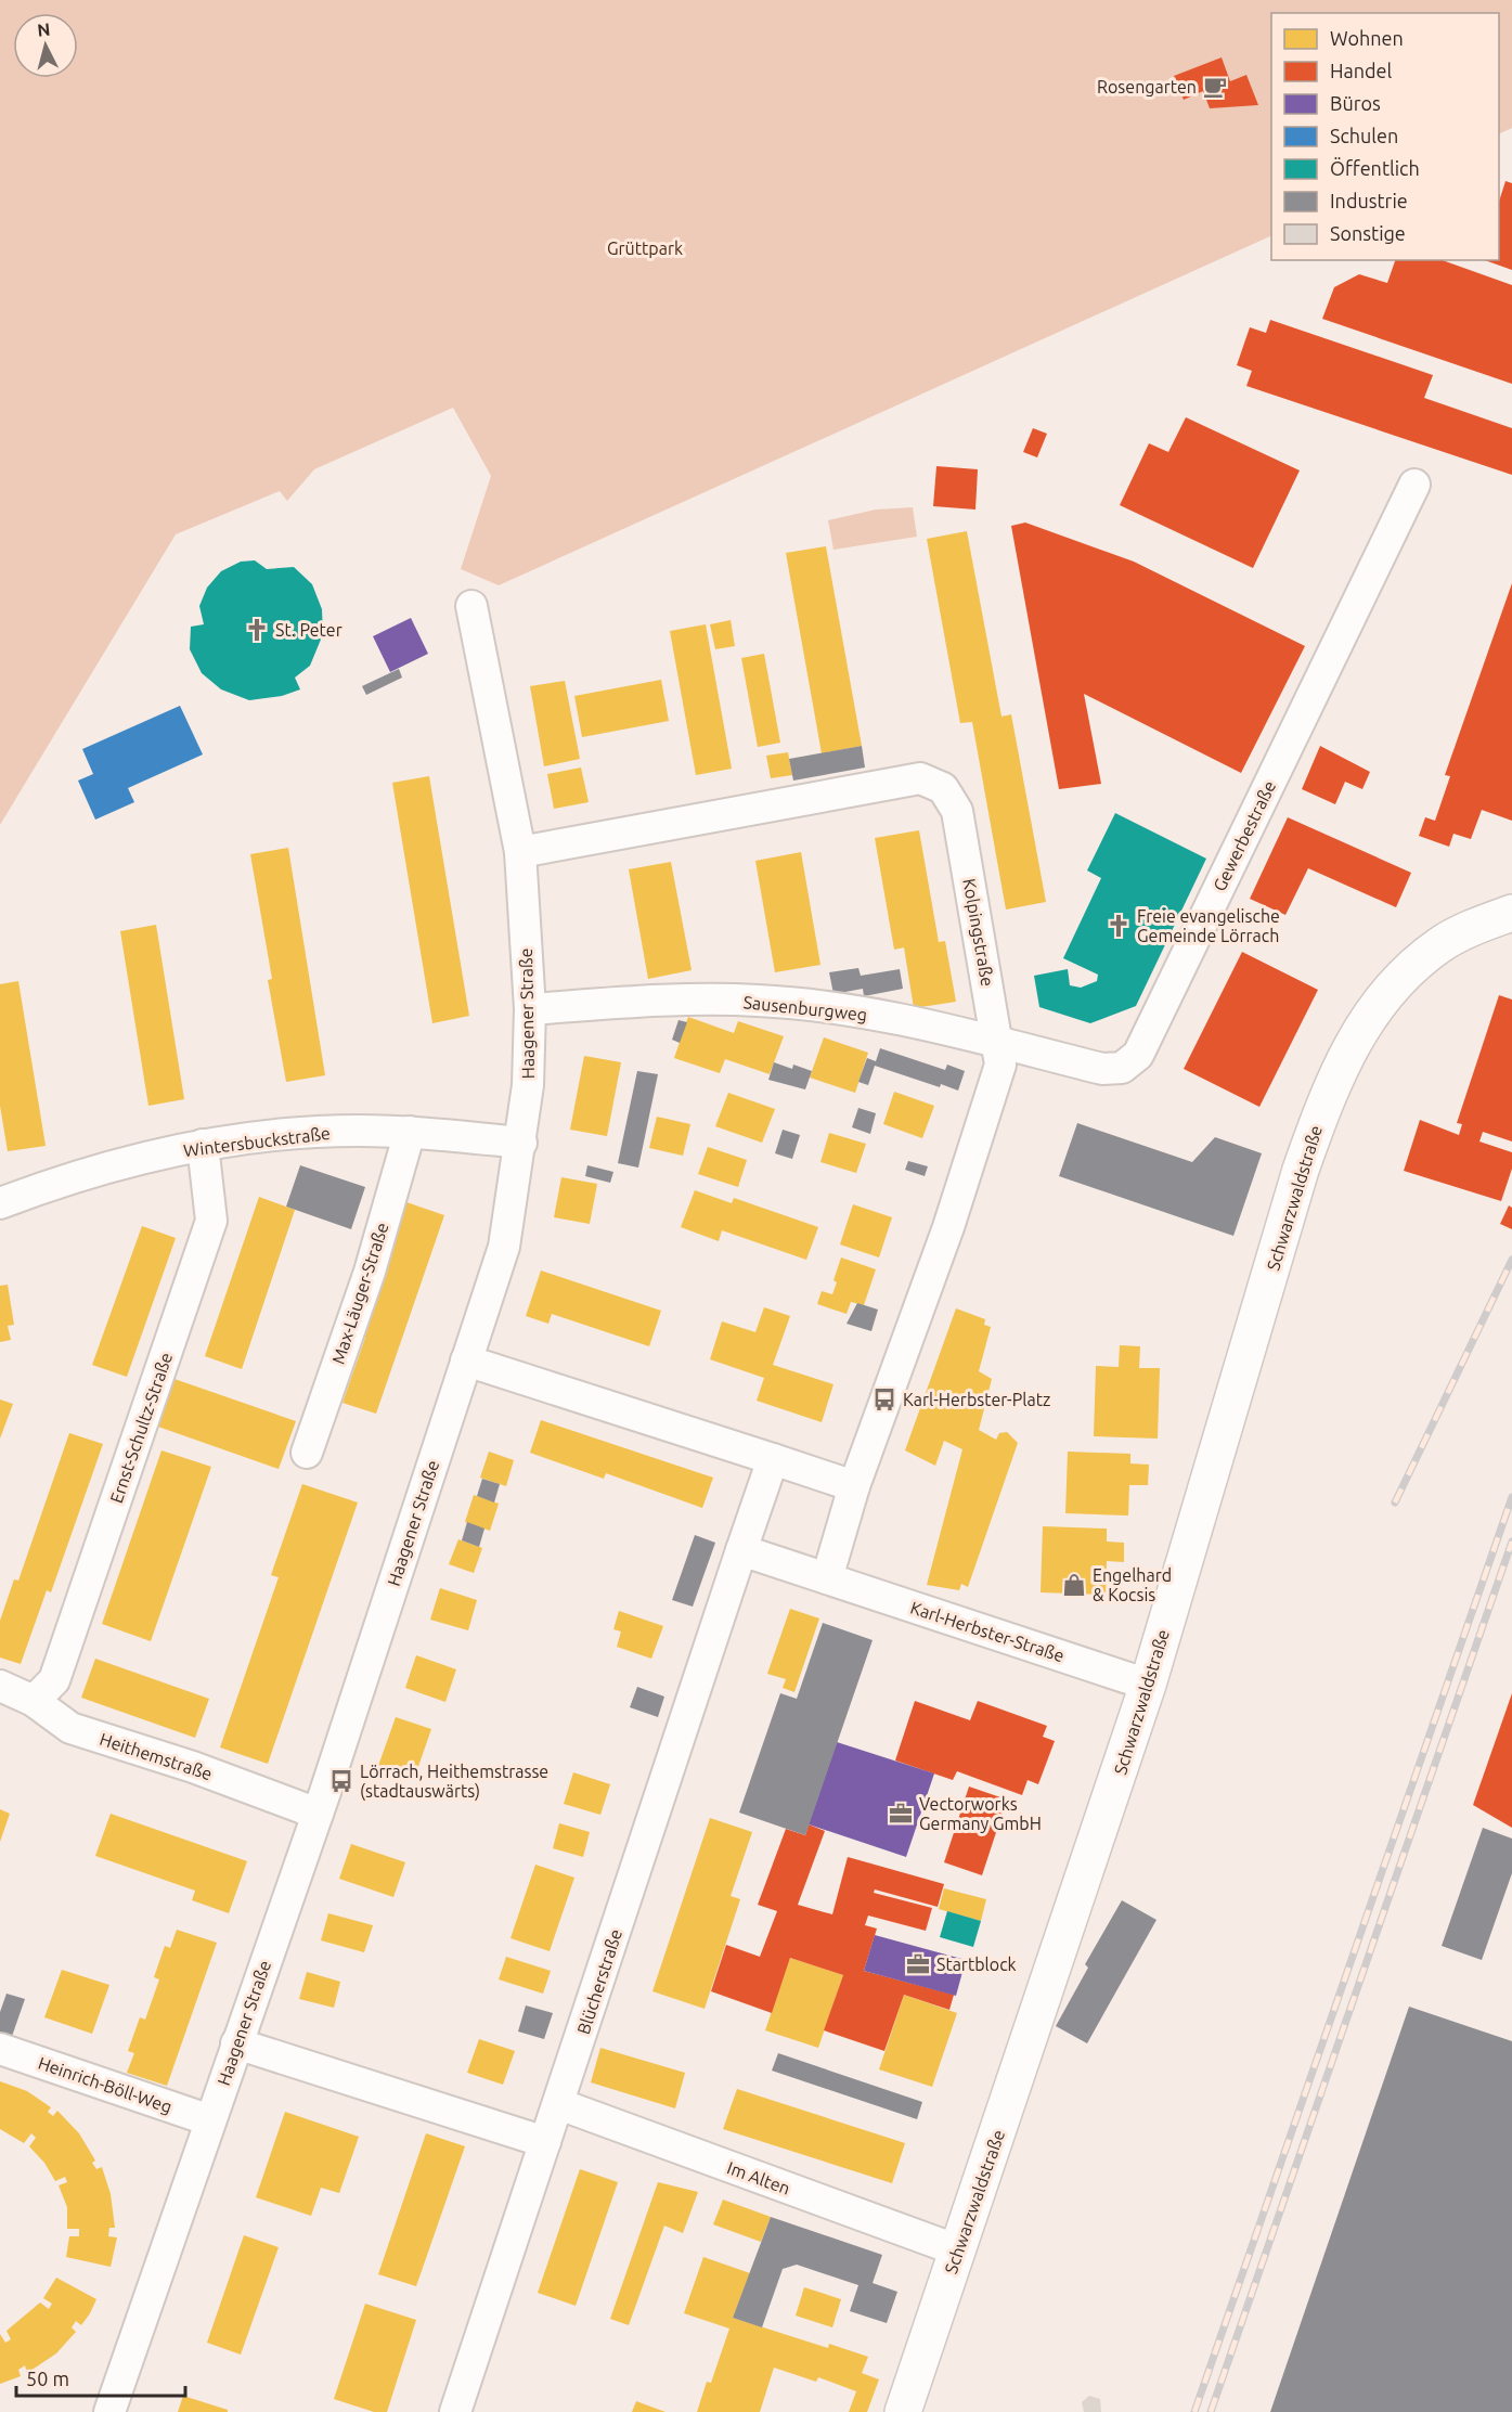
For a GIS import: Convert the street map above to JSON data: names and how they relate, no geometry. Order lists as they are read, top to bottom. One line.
{"streets":{"main road":["Schwarzwaldstraße"],"street":["Gewerbestraße","Kolpingstraße","Sausenburgweg","Haagener Straße","Wintersbuckstraße","Max-Läuger-Straße","Ernst-Schultz-Straße","Karl-Herbster-Straße","Heithemstraße","Blücherstraße","Heinrich-Böll-Weg","Im Alten"]},"crossings":[["Gewerbestraße","Kolpingstraße"],["Gewerbestraße","Sausenburgweg"],["Kolpingstraße","Sausenburgweg"],["Kolpingstraße","Haagener Straße"],["Sausenburgweg","Haagener Straße"],["Haagener Straße","Wintersbuckstraße"],["Haagener Straße","Heithemstraße"],["Haagener Straße","Heinrich-Böll-Weg"],["Wintersbuckstraße","Max-Läuger-Straße"],["Wintersbuckstraße","Ernst-Schultz-Straße"],["Schwarzwaldstraße","Karl-Herbster-Straße"],["Schwarzwaldstraße","Im Alten"],["Ernst-Schultz-Straße","Heithemstraße"],["Blücherstraße","Im Alten"]],"parks":["Grüttpark"],"places":{"cafe":["Rosengarten"],"church":["St. Peter","Freie evangelische Gemeinde Lörrach"],"bus stop":["Karl-Herbster-Platz","Lörrach, Heithemstrasse (stadtauswärts)"],"shop":["Engelhard & Kocsis"],"office":["Vectorworks Germany GmbH","Startblock"]},"legend":["Wohnen","Handel","Büros","Schulen","Öffentlich","Industrie","Sonstige"],"scale_bar":"50 m","north":"top"}
